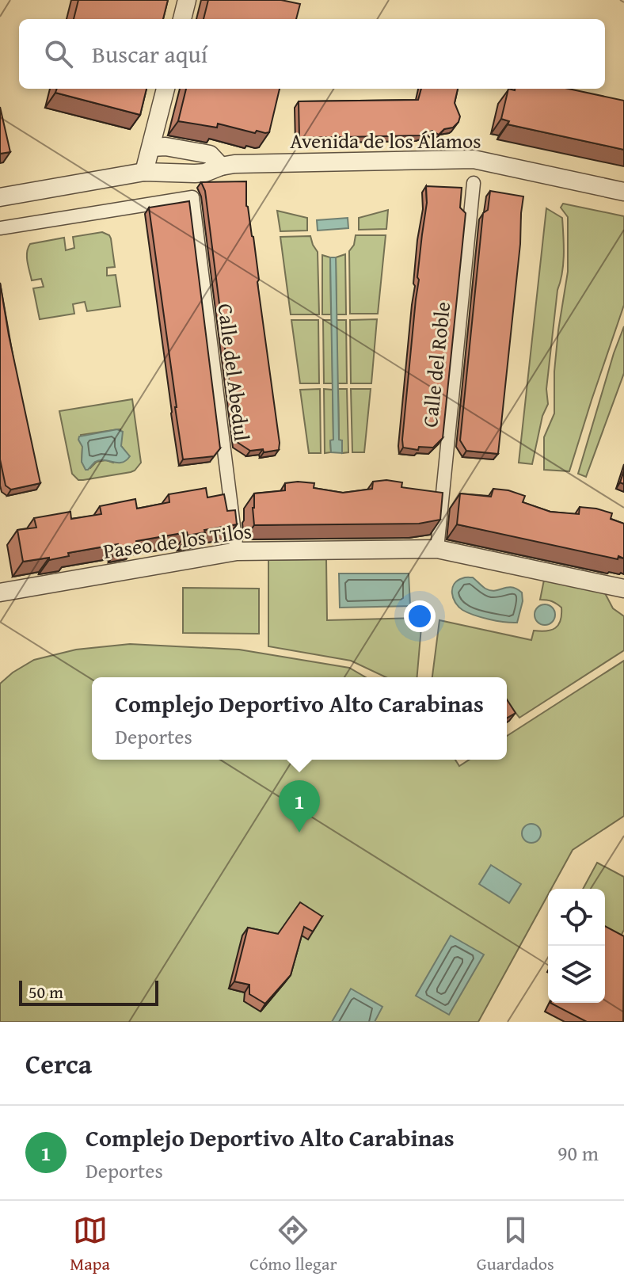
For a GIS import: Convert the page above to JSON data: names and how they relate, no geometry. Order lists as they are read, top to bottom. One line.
{"streets":{"street":["Avenida de los Álamos","Calle del Roble","Calle del Abedul","Paseo de los Tilos"]},"crossings":[["Calle del Roble","Paseo de los Tilos"],["Calle del Abedul","Paseo de los Tilos"]],"scale_bar":"50 m","page":{"search":"Buscar aquí","popup":["Complejo Deportivo Alto Carabinas","Deportes"],"pins":"1","scale":"50 m","heading":"Cerca","list":[{"mark":"1","name":"Complejo Deportivo Alto Carabinas","note":"Deportes","value":"90 m"}],"nav":["Mapa","Cómo llegar","Guardados"]}}
